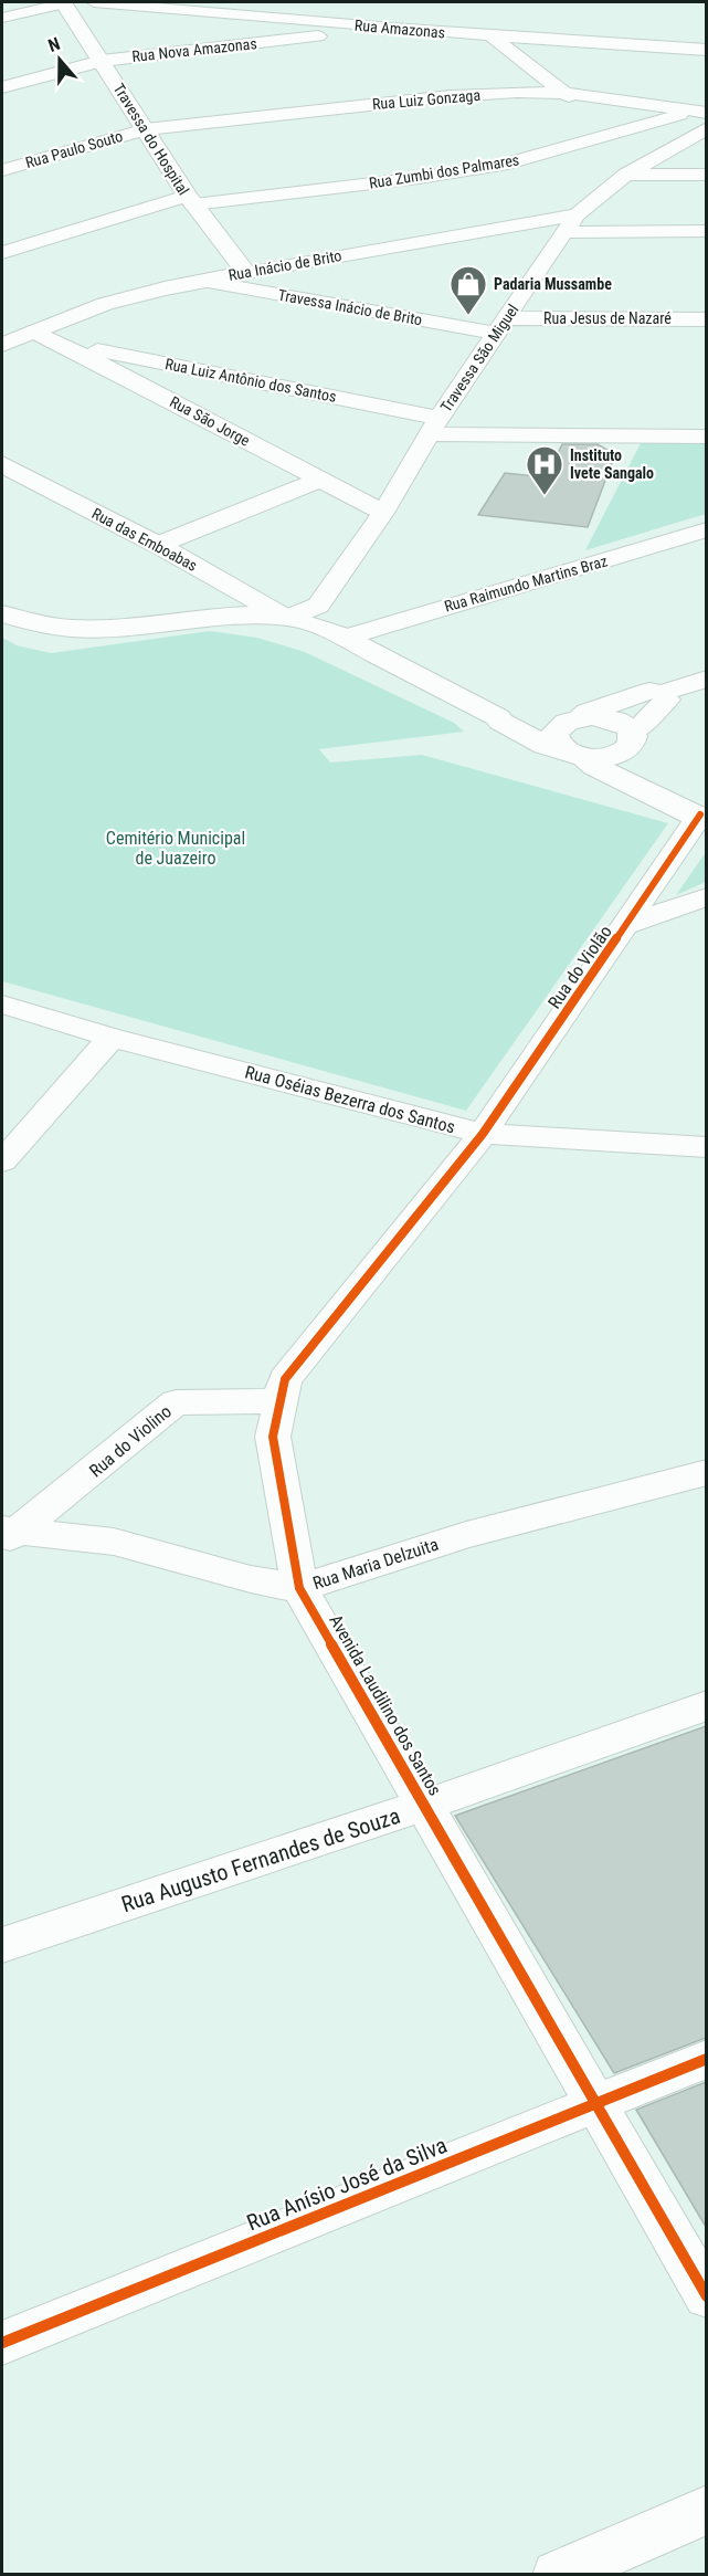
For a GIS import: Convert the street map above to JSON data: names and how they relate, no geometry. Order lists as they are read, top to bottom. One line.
{"streets":{"street":["Rua Amazonas","Rua Nova Amazonas","Rua Luiz Gonzaga","Travessa do Hospital","Rua Paulo Souto","Rua Zumbi dos Palmares","Rua Inácio de Brito","Travessa Inácio de Brito","Rua Jesus de Nazaré","Travessa São Miguel","Rua Luiz Antônio dos Santos","Rua São Jorge","Rua das Emboabas","Rua Raimundo Martins Braz","Rua do Violão","Rua Oséias Bezerra dos Santos","Rua do Violino","Rua Maria Delzuita","Avenida Laudilino dos Santos","Rua Augusto Fernandes de Souza","Rua Anísio José da Silva"]},"crossings":[["Rua Amazonas","Rua Nova Amazonas"],["Rua Nova Amazonas","Travessa do Hospital"],["Rua Luiz Gonzaga","Travessa do Hospital"],["Rua Luiz Gonzaga","Rua Paulo Souto"],["Rua Luiz Gonzaga","Rua Zumbi dos Palmares"],["Travessa do Hospital","Rua Paulo Souto"],["Travessa do Hospital","Rua Zumbi dos Palmares"],["Travessa do Hospital","Rua Inácio de Brito"],["Rua Inácio de Brito","Travessa Inácio de Brito"],["Rua Inácio de Brito","Travessa São Miguel"],["Rua Inácio de Brito","Rua São Jorge"],["Travessa Inácio de Brito","Rua Jesus de Nazaré"],["Travessa Inácio de Brito","Travessa São Miguel"],["Rua Jesus de Nazaré","Travessa São Miguel"],["Travessa São Miguel","Rua Luiz Antônio dos Santos"],["Travessa São Miguel","Rua São Jorge"],["Travessa São Miguel","Rua das Emboabas"],["Rua Luiz Antônio dos Santos","Rua São Jorge"],["Rua do Violão","Rua Oséias Bezerra dos Santos"],["Rua do Violão","Avenida Laudilino dos Santos"],["Rua Oséias Bezerra dos Santos","Avenida Laudilino dos Santos"],["Rua do Violino","Rua Maria Delzuita"],["Rua do Violino","Avenida Laudilino dos Santos"],["Rua Maria Delzuita","Avenida Laudilino dos Santos"],["Avenida Laudilino dos Santos","Rua Augusto Fernandes de Souza"],["Avenida Laudilino dos Santos","Rua Anísio José da Silva"]],"parks":["Cemitério Municipal de Juazeiro"],"places":{"shop":["Padaria Mussambe"],"hospital":["Instituto Ivete Sangalo"]},"north":"top"}
